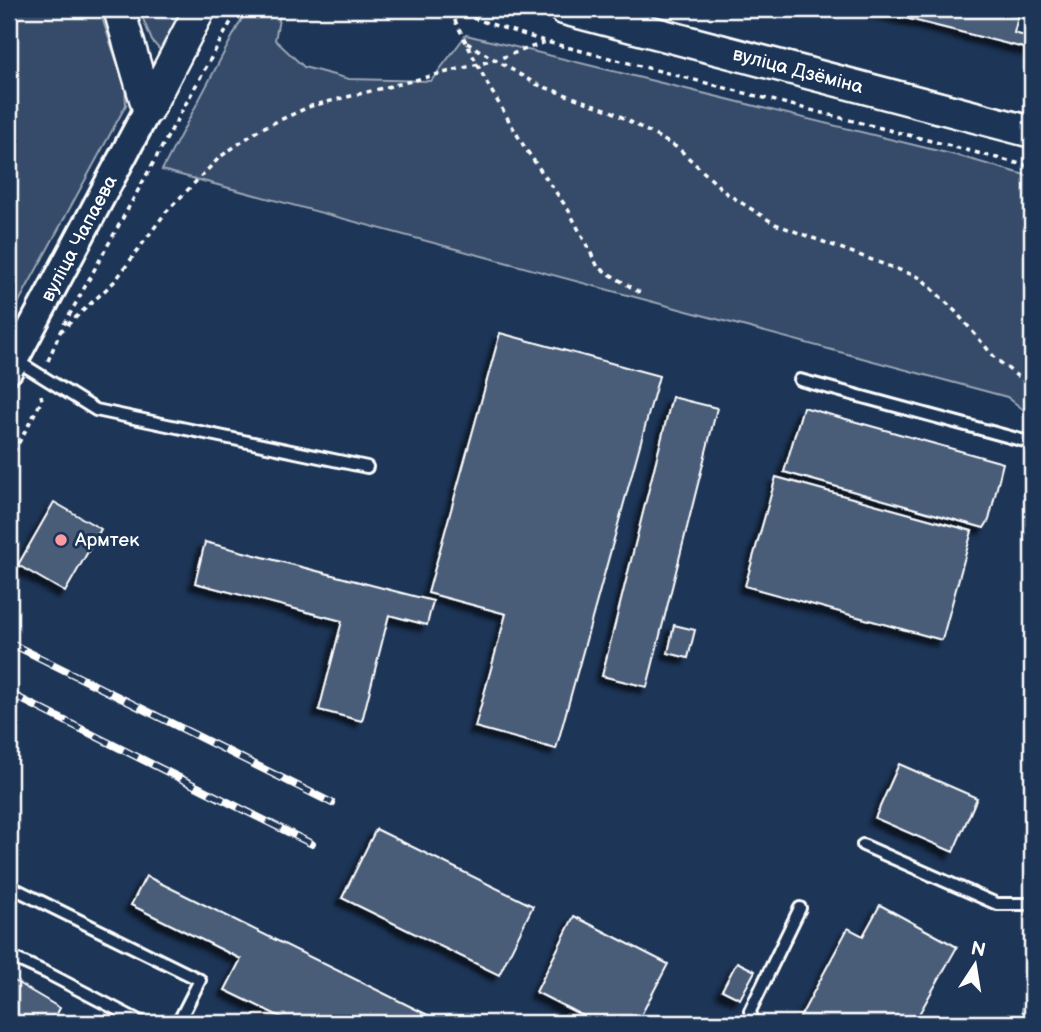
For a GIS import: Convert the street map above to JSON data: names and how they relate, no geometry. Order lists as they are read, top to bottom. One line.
{"streets":{"main road":["вуліца Дзёміна","вуліца Чапаева"]},"places":["Армтек"],"north":"top"}
